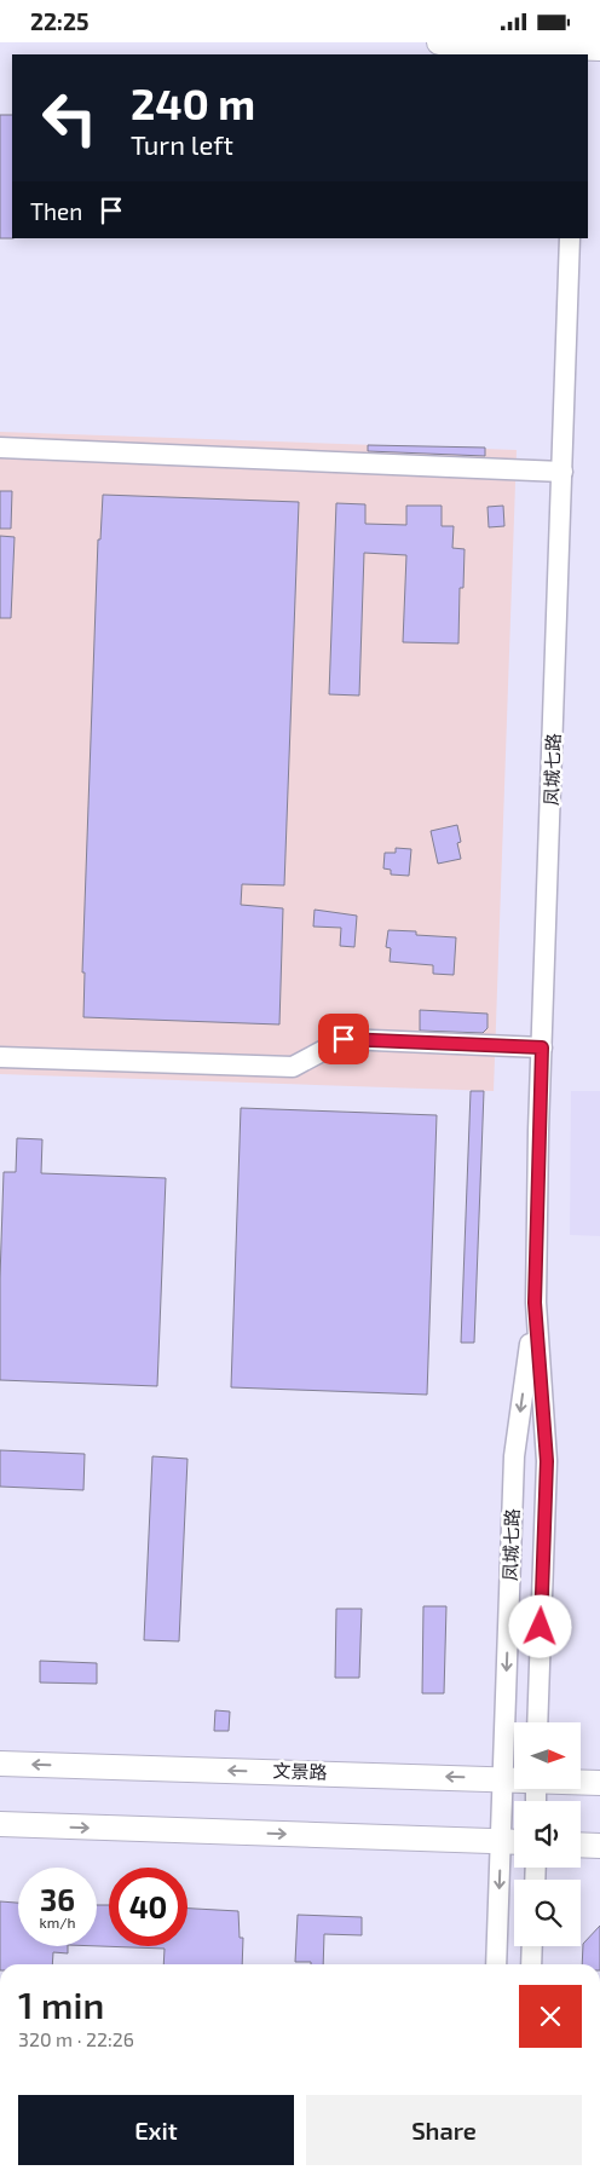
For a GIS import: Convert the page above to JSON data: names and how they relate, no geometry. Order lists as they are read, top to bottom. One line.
{"streets":{"main road":["文景路"],"street":["凤城七路"]},"crossings":[["凤城七路","文景路"]],"north":"right","page":{"status":"22:25","turn":["240 m","Turn left"],"then":"Then","speed":"36 km/h","limit":"40","heading":["1 min","320 m · 22:26"],"buttons":["Exit","Share"]}}
